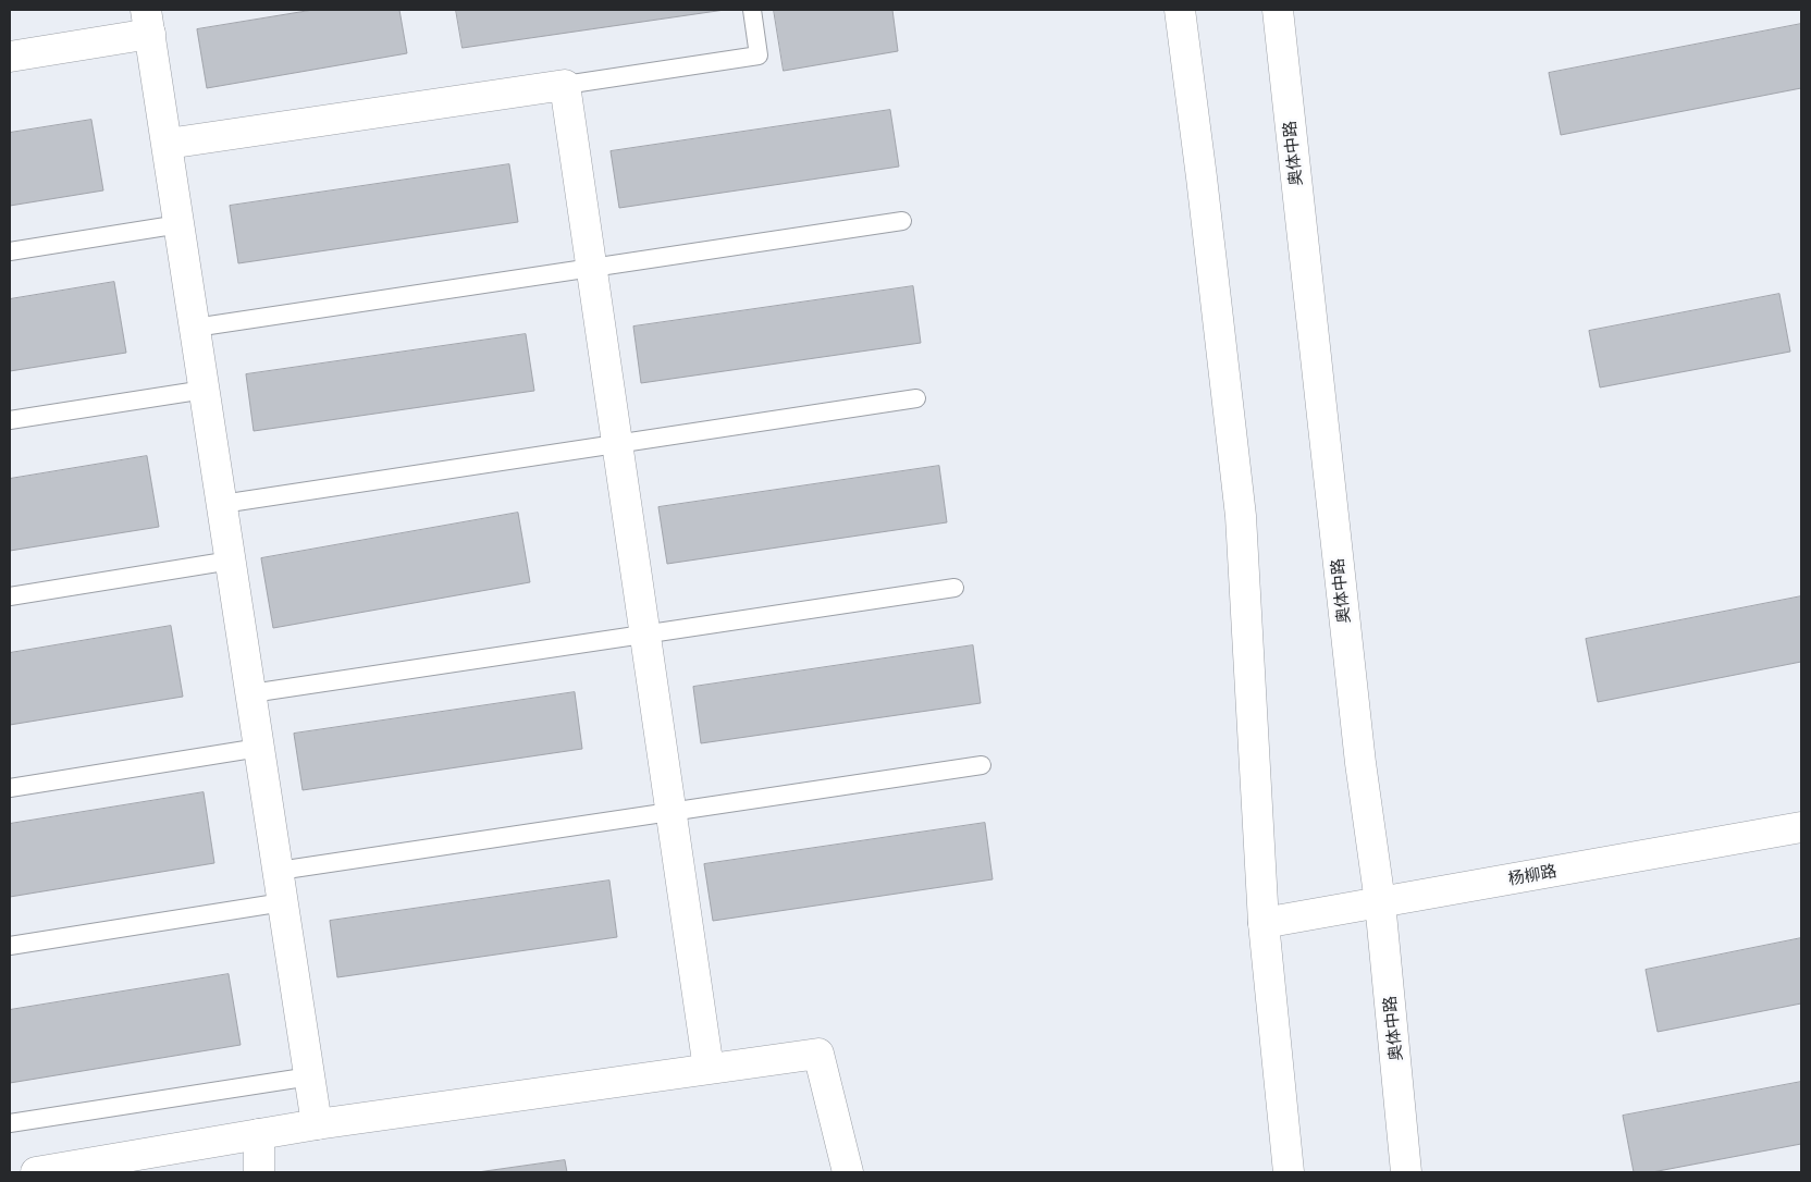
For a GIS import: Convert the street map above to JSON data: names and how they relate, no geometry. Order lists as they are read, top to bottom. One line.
{"streets":{"street":["奥体中路","杨柳路"]},"crossings":[["奥体中路","杨柳路"]]}
